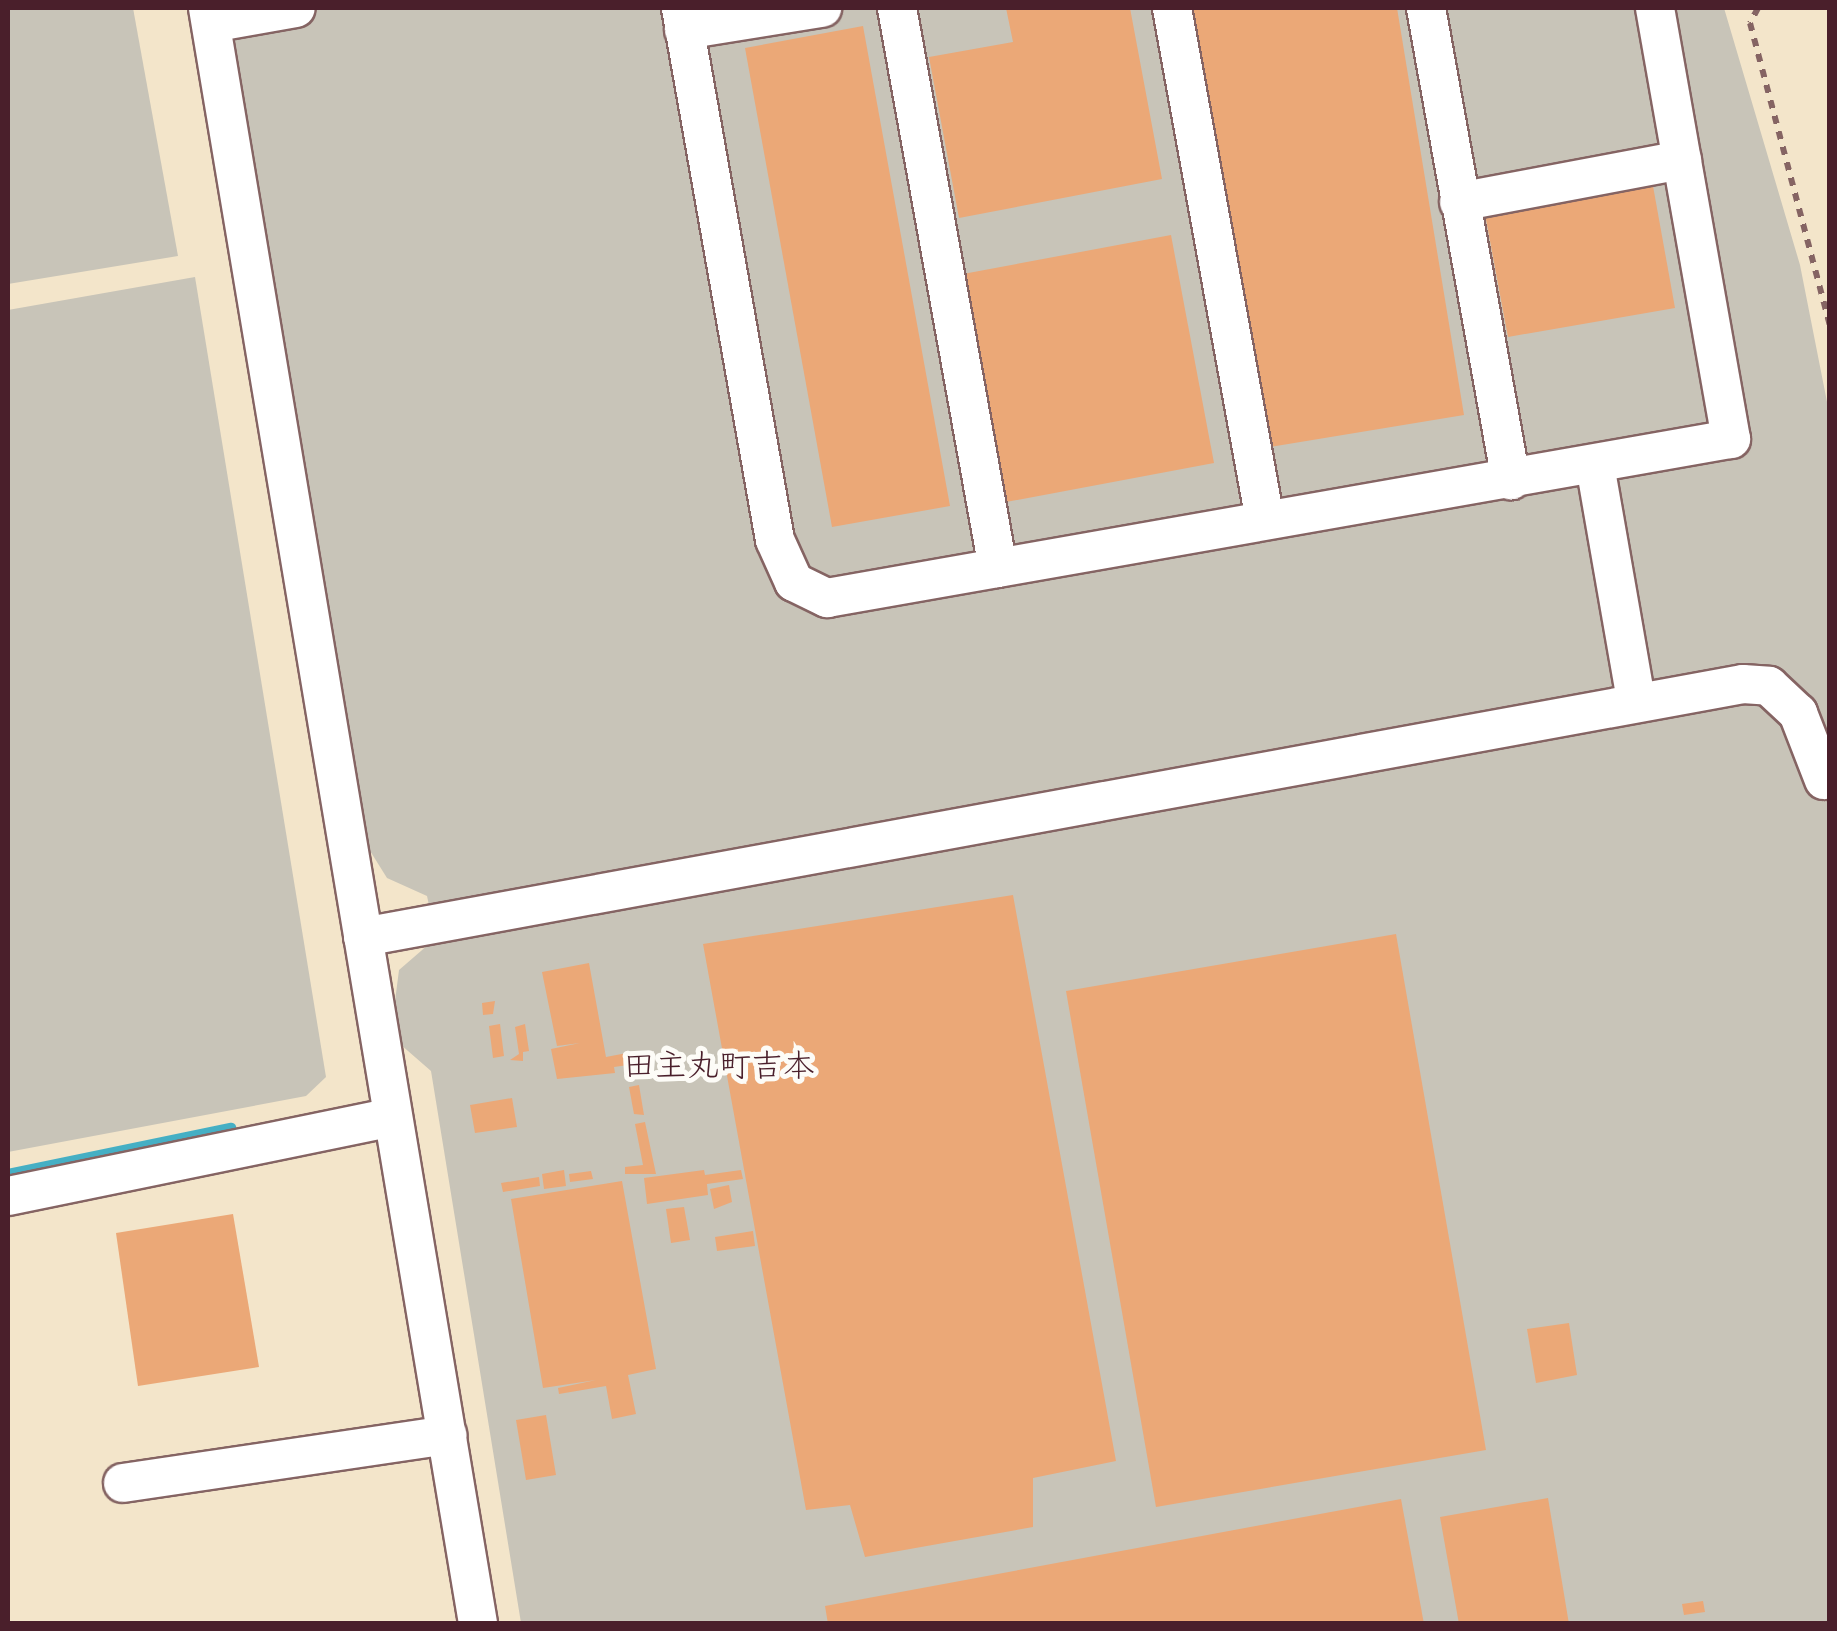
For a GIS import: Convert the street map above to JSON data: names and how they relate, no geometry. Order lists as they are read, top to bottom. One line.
{"districts":["田主丸町吉本"]}
